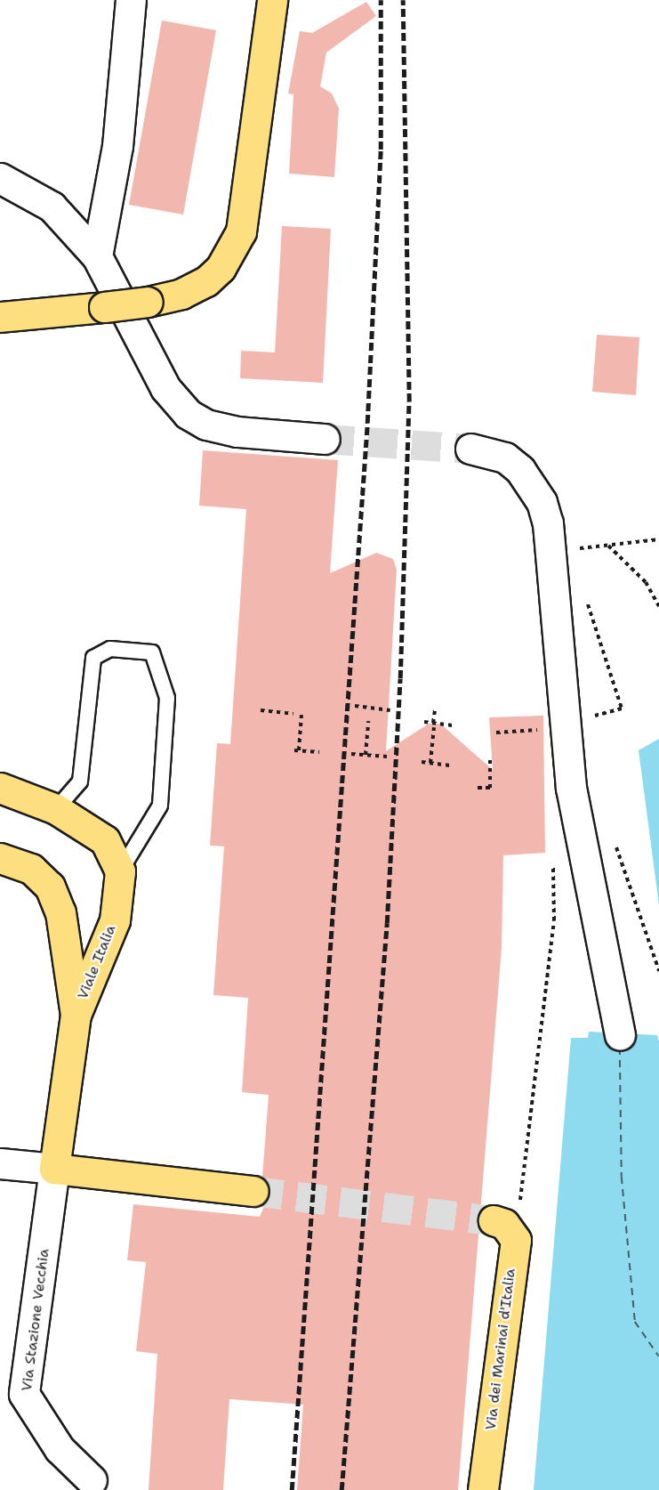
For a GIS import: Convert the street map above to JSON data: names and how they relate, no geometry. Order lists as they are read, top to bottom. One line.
{"streets":{"main road":["Viale Italia","Via dei Marinai d'Italia"],"street":["Via Stazione Vecchia"]}}
